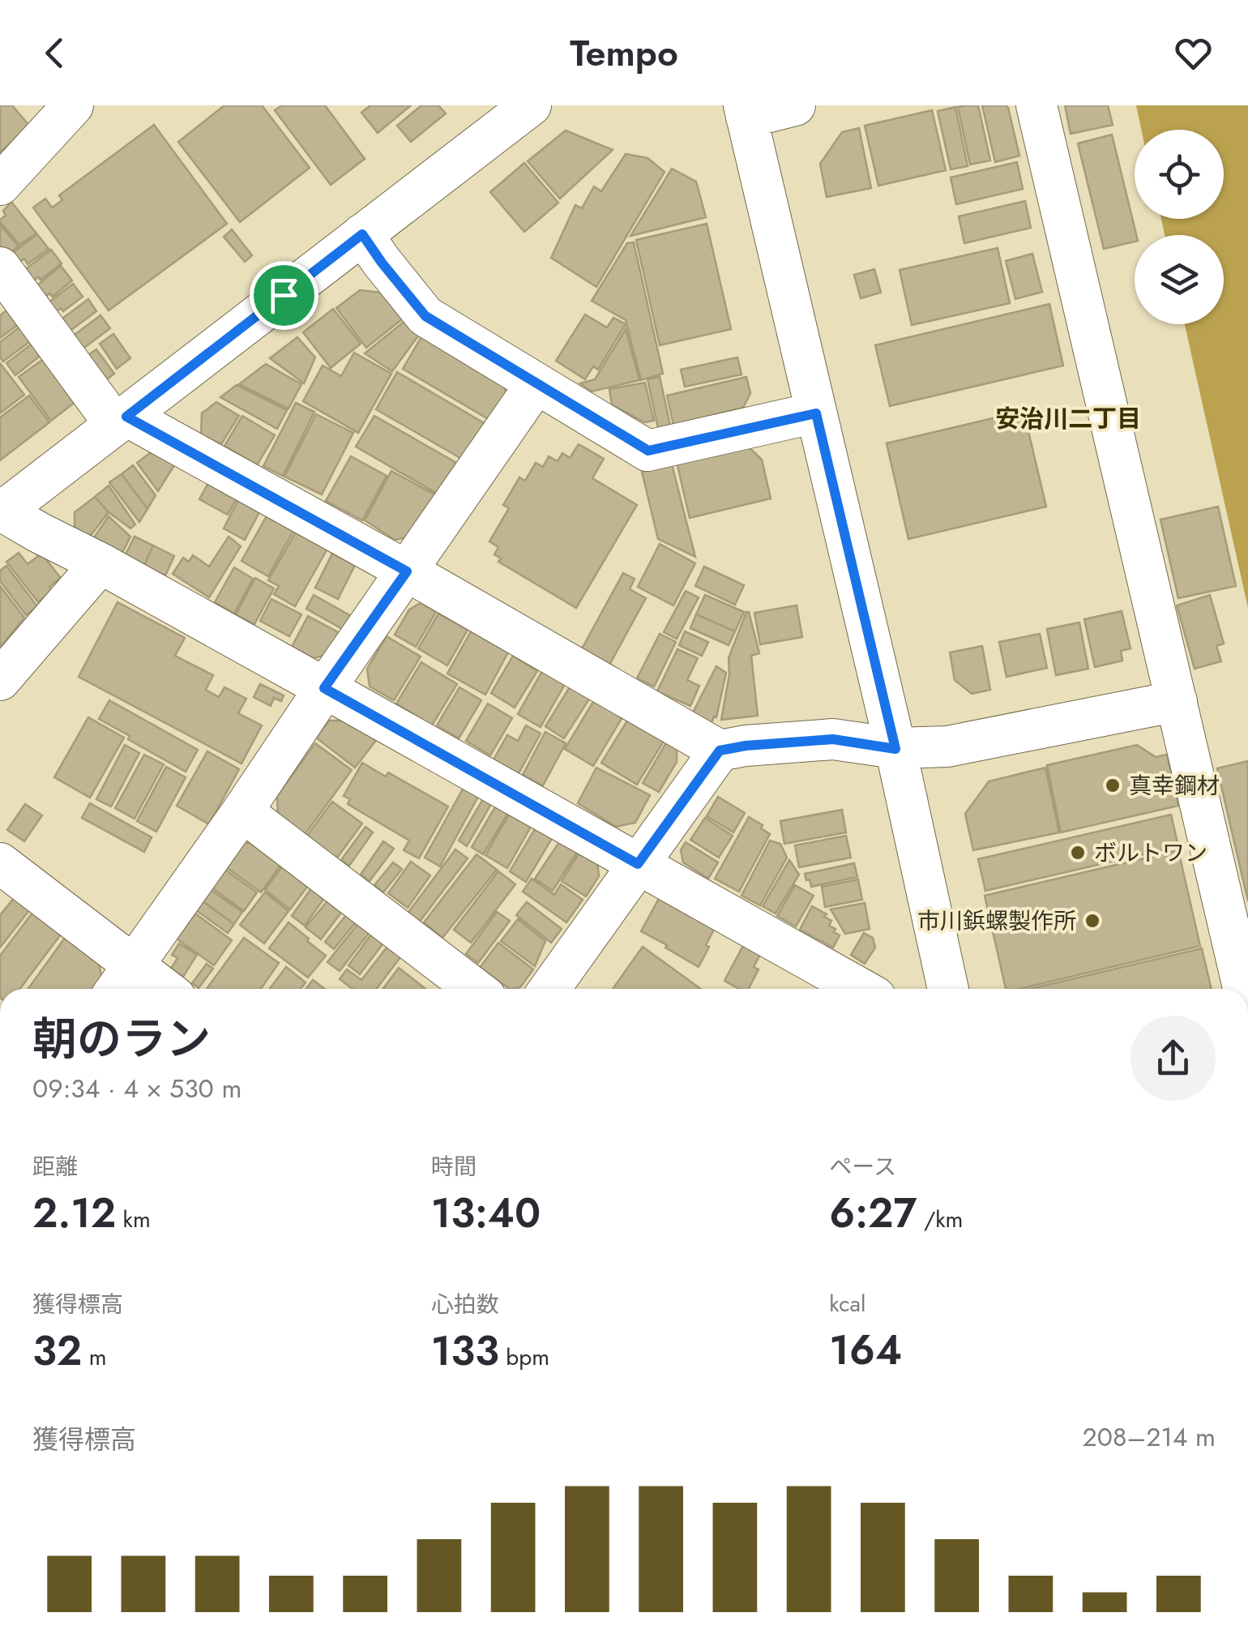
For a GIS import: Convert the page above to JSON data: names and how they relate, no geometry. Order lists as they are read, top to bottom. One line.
{"districts":["安治川二丁目"],"places":["真幸鋼材","ボルトワン","市川鋲螺製作所"],"page":{"header":"Tempo","heading":["朝のラン","09:34 · 4 × 530 m"],"stats":[["距離","2.12 km"],["時間","13:40"],["ペース","6:27 /km"],["獲得標高","32 m"],["心拍数","133 bpm"],["kcal","164"]],"chart":["獲得標高","208–214 m"]}}
